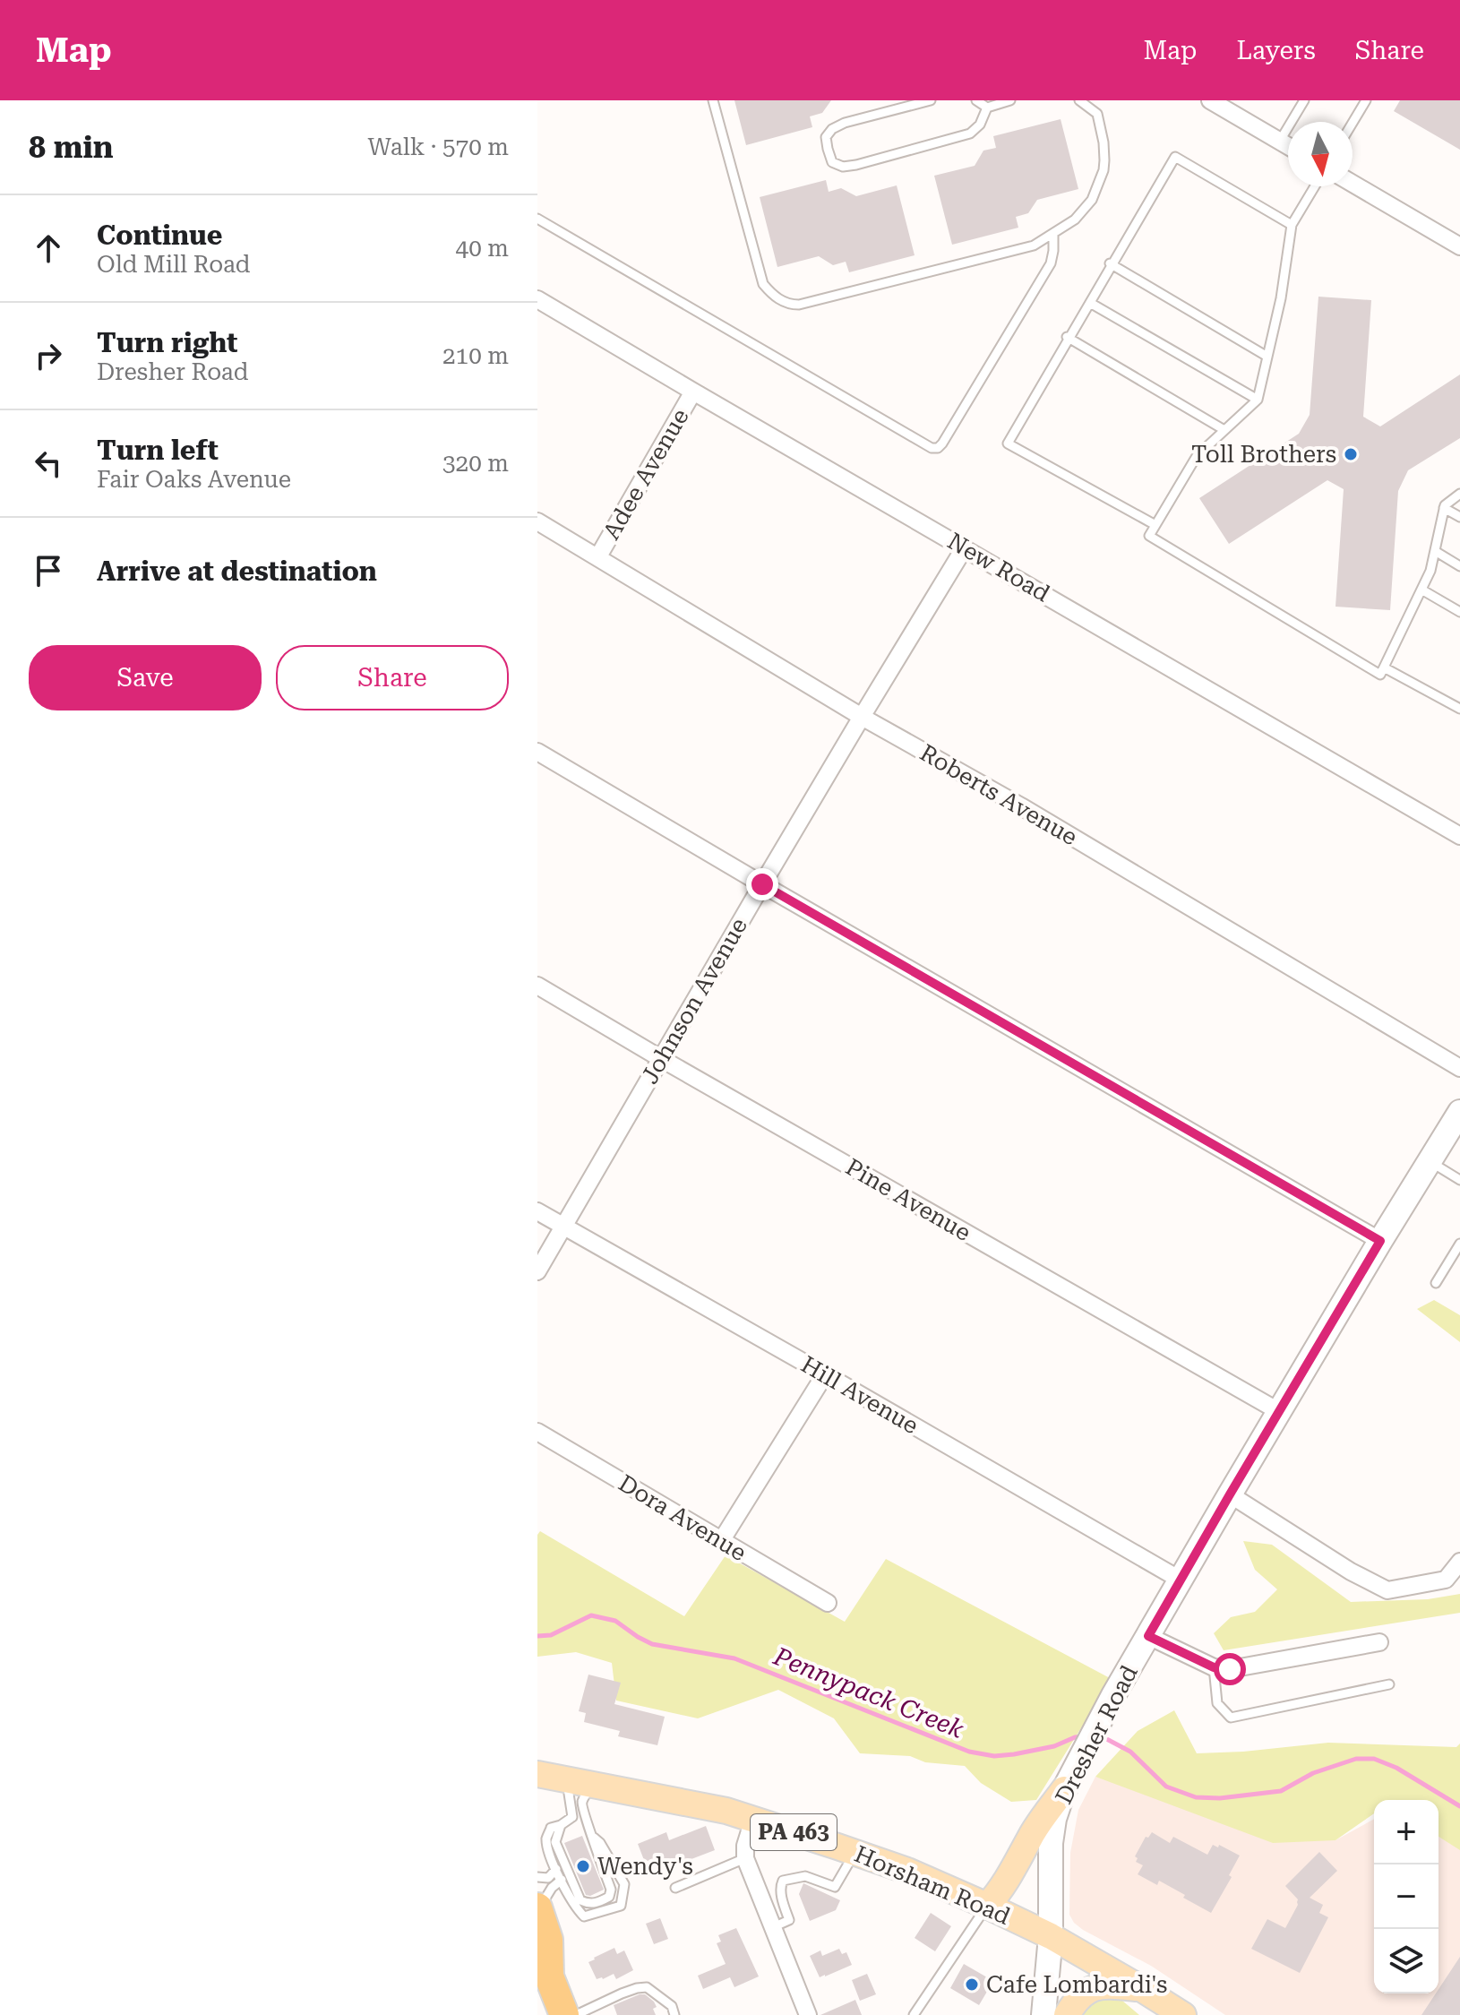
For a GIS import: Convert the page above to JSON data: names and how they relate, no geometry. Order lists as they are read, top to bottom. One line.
{"streets":{"main road":["Dresher Road","PA 463","Horsham Road"],"street":["Adee Avenue","New Road","Roberts Avenue","Johnson Avenue","Pine Avenue","Hill Avenue","Dora Avenue"]},"crossings":[["Adee Avenue","New Road"],["Adee Avenue","Roberts Avenue"],["New Road","Johnson Avenue"],["Roberts Avenue","Johnson Avenue"],["Johnson Avenue","Pine Avenue"],["Johnson Avenue","Hill Avenue"],["Pine Avenue","Dresher Road"],["Hill Avenue","Dresher Road"],["Dresher Road","Horsham Road"]],"water":["Pennypack Creek"],"places":["Toll Brothers","Wendy's","Cafe Lombardi's"],"north":"bottom","page":{"header":"Map","nav":["Map","Layers","Share"],"heading":["8 min","Walk · 570 m"],"list":[["Continue","Old Mill Road","40 m"],["Turn right","Dresher Road","210 m"],["Turn left","Fair Oaks Avenue","320 m"],"Arrive at destination"],"buttons":["Save","Share"],"map_buttons":["+","−"]}}
